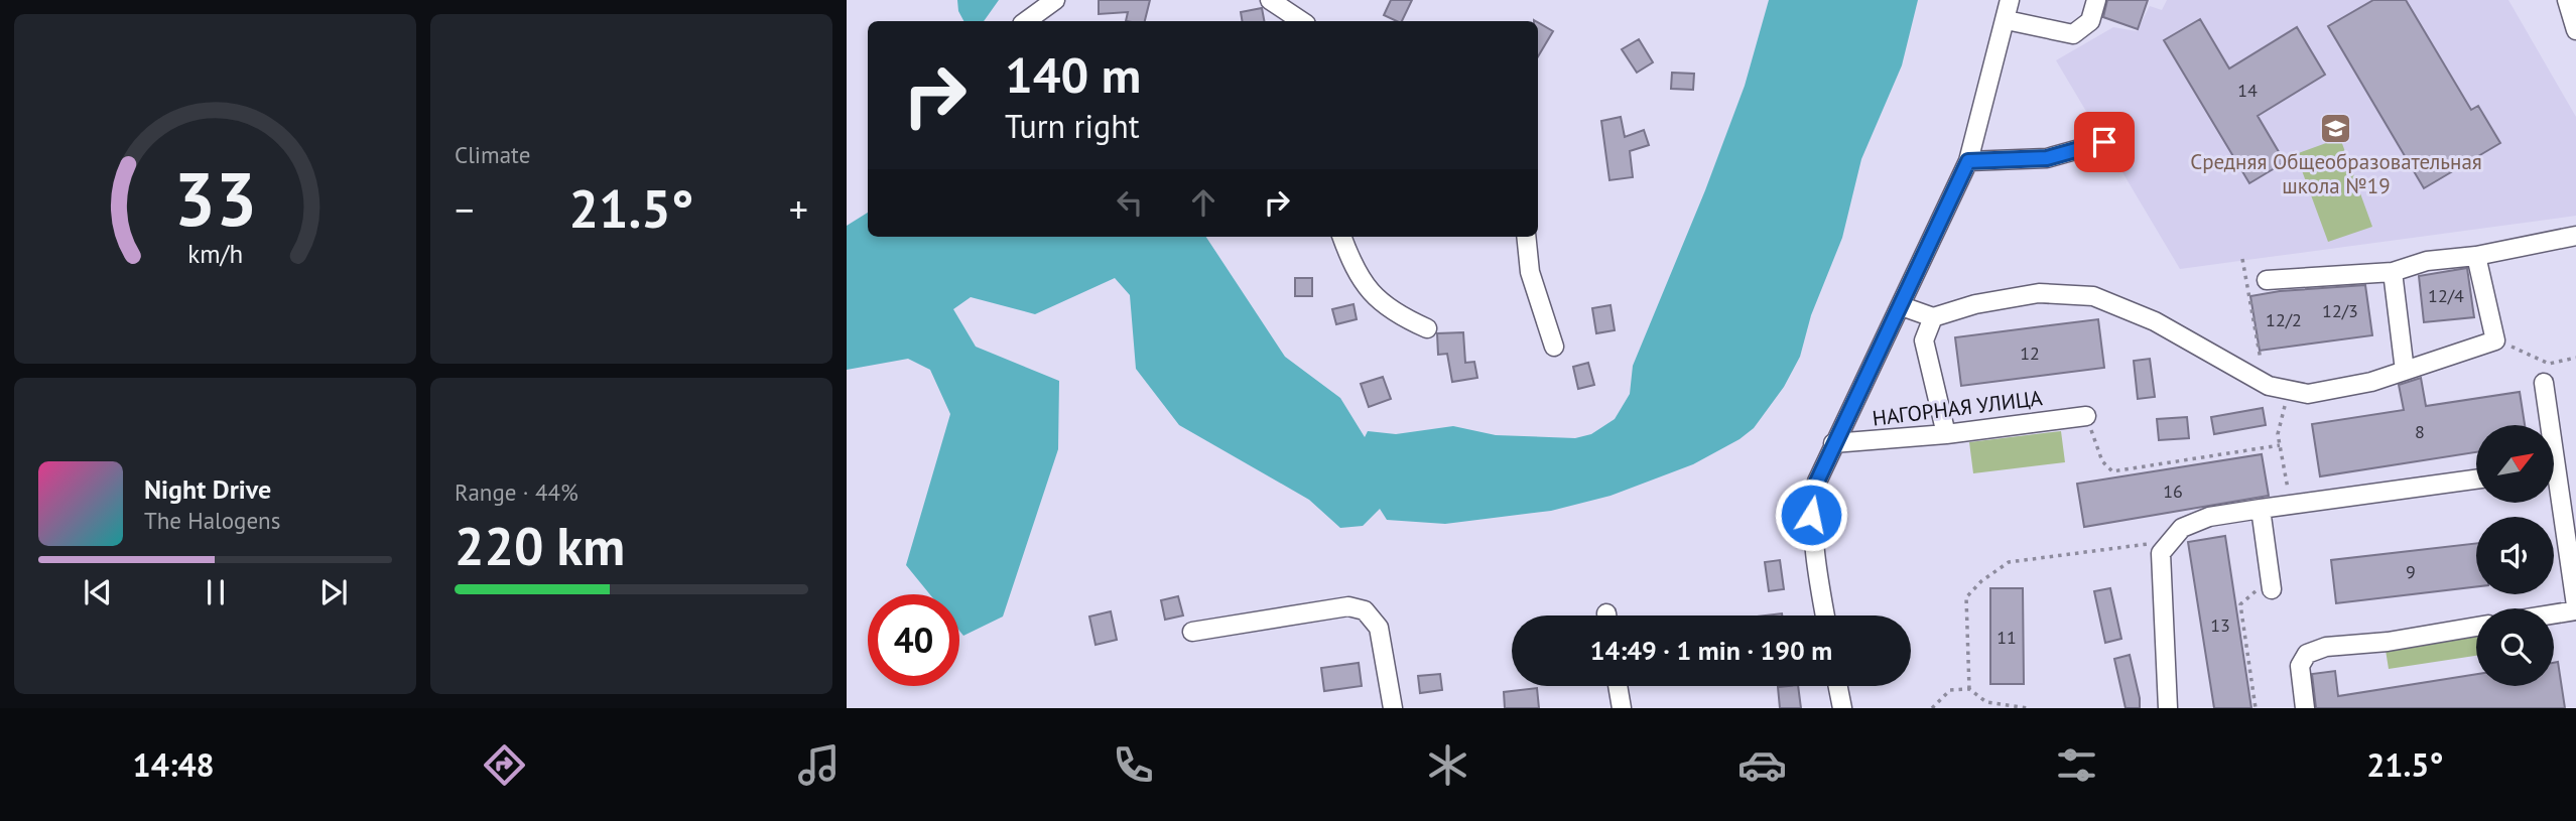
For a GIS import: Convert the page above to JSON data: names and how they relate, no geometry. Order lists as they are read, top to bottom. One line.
{"streets":{"street":["НАГОРНАЯ УЛИЦА"]},"places":{"school or university":["Средняя Общеобразовательная школа №19"]},"house_numbers":["14","12/4","12/3","12/2","12","8","16","9","13","11"],"north":"top right","page":{"tile":["Climate",["Range · 44%","220 km"]],"turn":["140 m","Turn right"],"heat":["−","21.5°","+"],"song":["Night Drive","The Halogens"],"limit":"40","trip":"14:49 · 1 min · 190 m","tabs":["14:48","21.5°"],"gauge":["33","km/h"]}}
